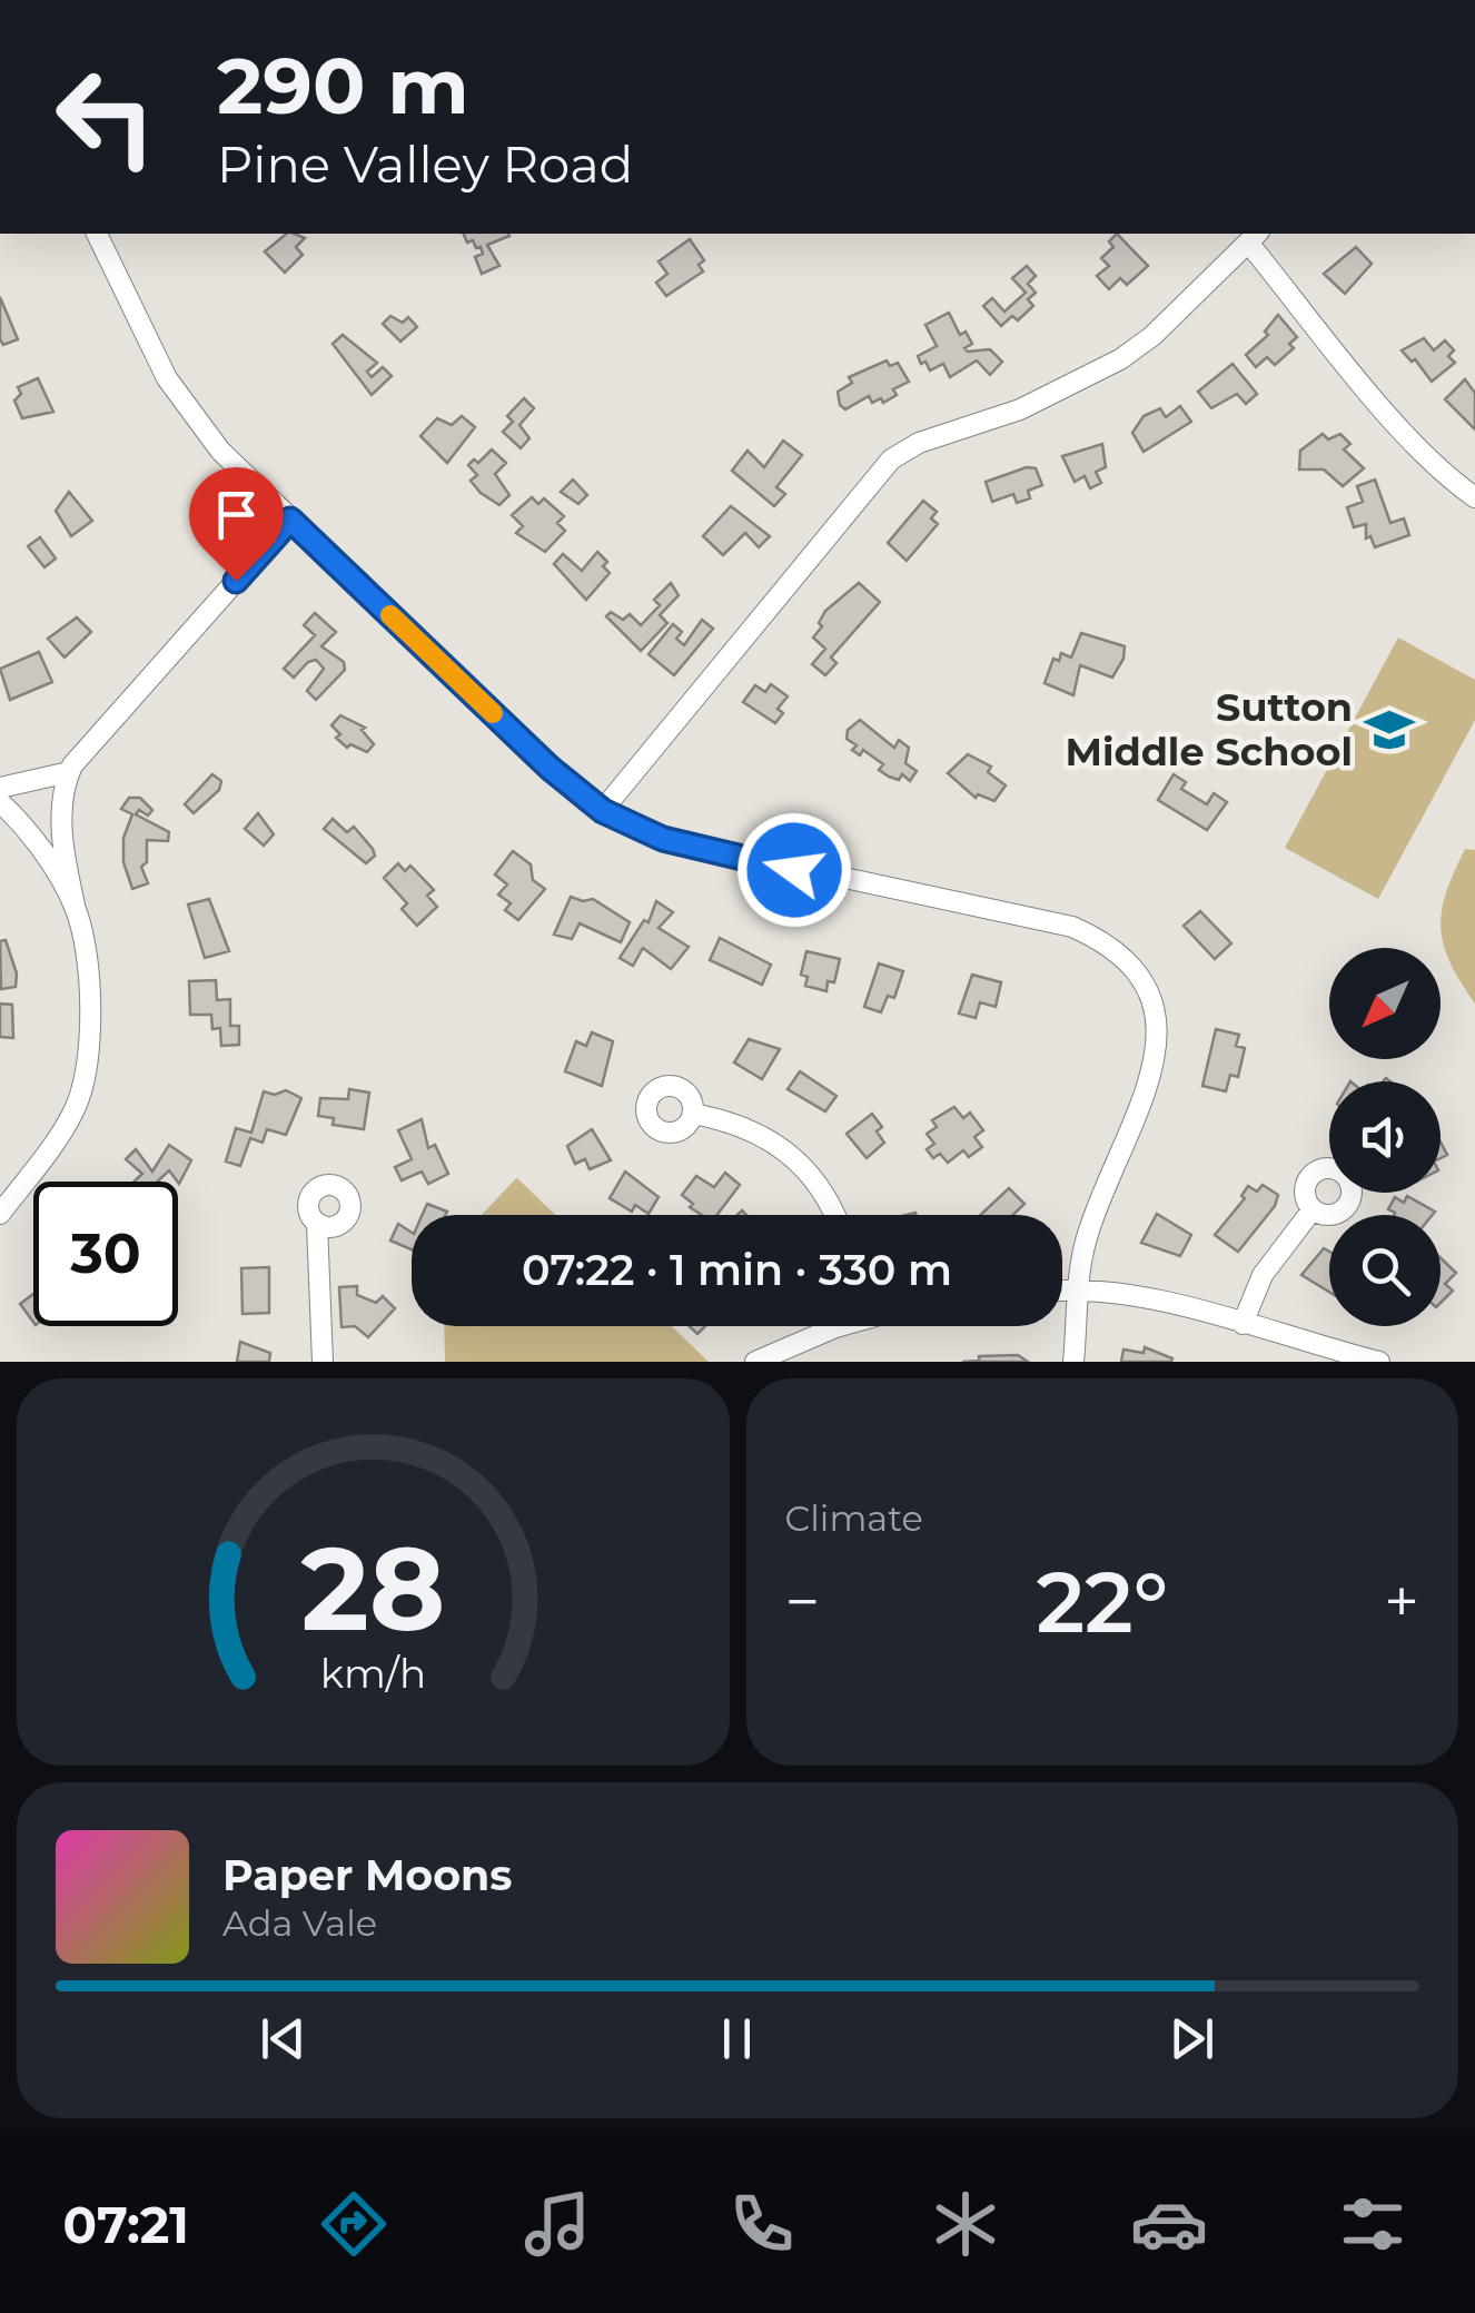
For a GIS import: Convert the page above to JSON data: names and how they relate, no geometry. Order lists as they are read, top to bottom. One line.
{"places":{"school or university":["Sutton Middle School"]},"north":"bottom left","page":{"turn":["290 m","Pine Valley Road"],"limit":"30","trip":"07:22 · 1 min · 330 m","tile":"Climate","heat":["−","22°","+"],"song":["Paper Moons","Ada Vale"],"tabs":"07:21","gauge":["28","km/h"]}}
